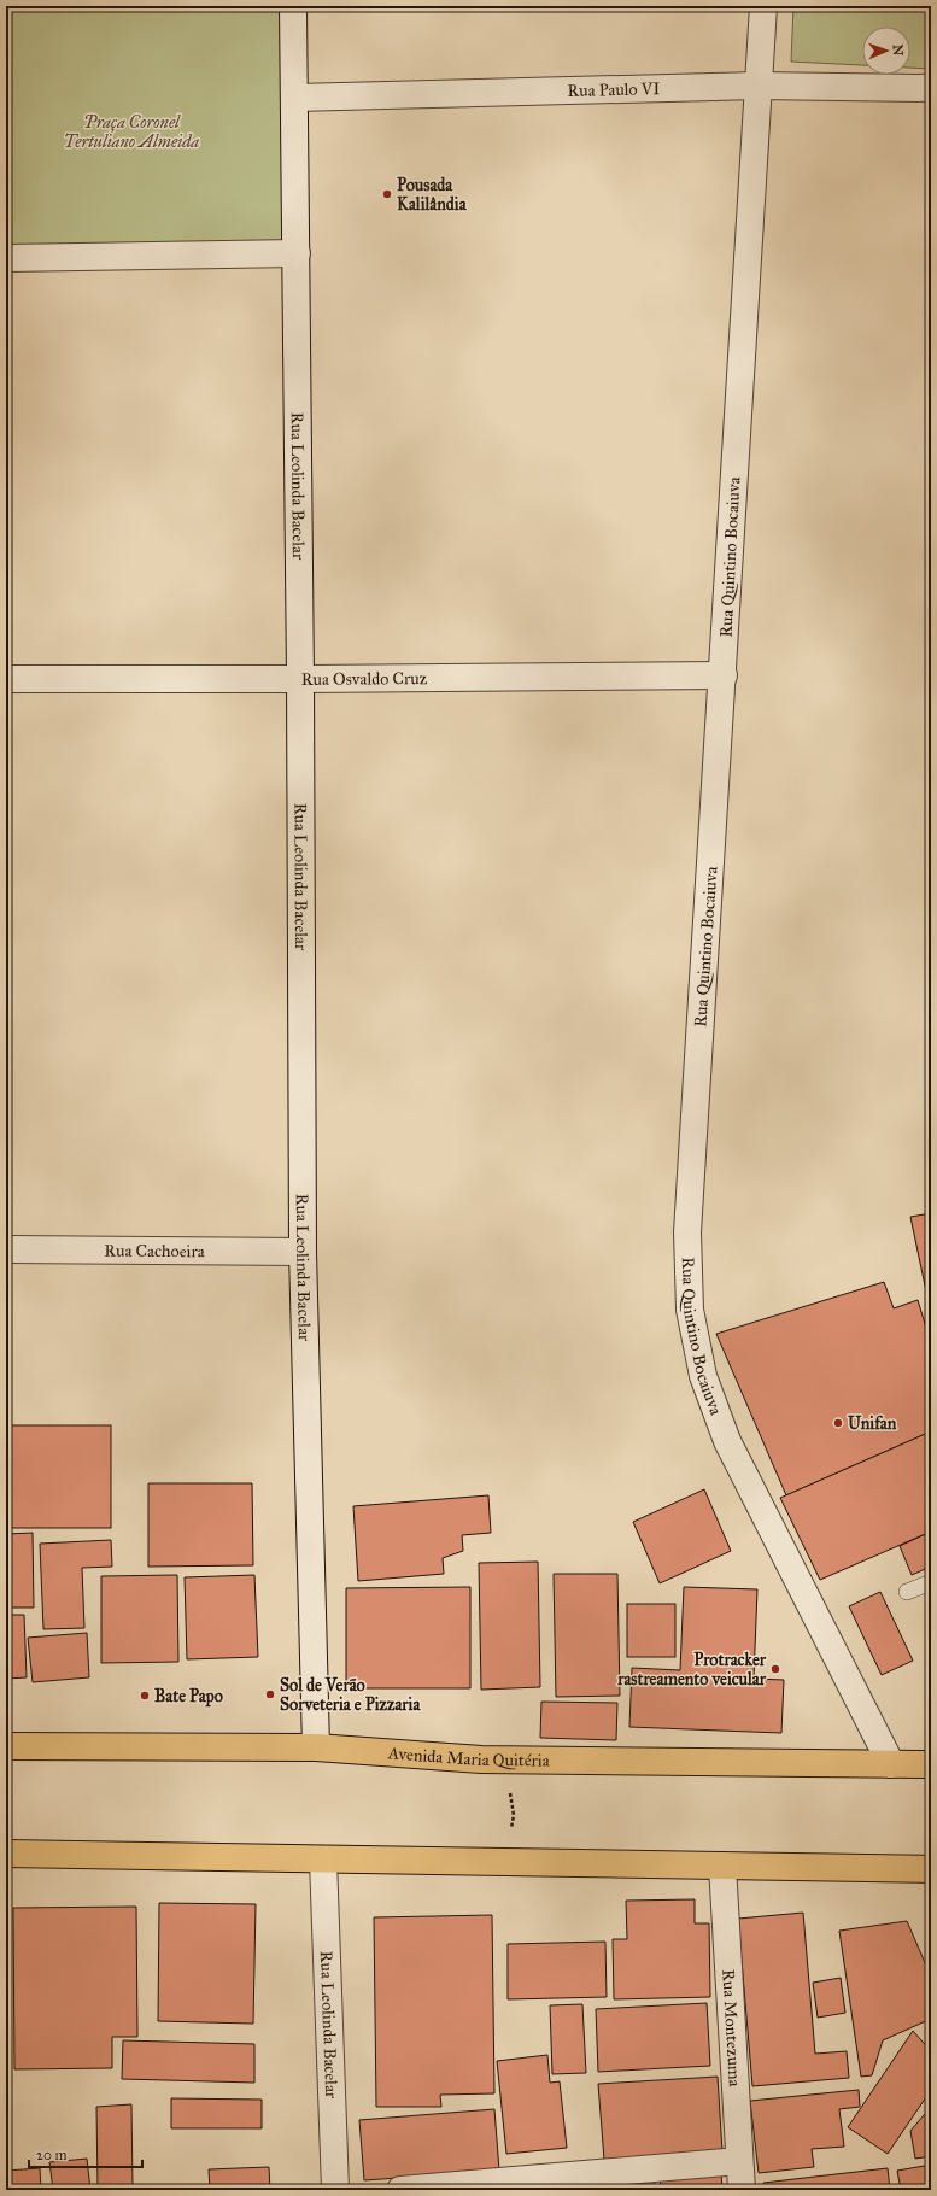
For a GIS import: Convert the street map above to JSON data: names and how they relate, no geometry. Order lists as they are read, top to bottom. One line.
{"streets":{"main road":["Avenida Maria Quitéria"],"street":["Rua Paulo VI","Rua Leolinda Bacelar","Rua Quintino Bocaiuva","Rua Osvaldo Cruz","Rua Cachoeira","Rua Montezuma"]},"crossings":[["Rua Paulo VI","Rua Leolinda Bacelar"],["Rua Paulo VI","Rua Quintino Bocaiuva"],["Rua Leolinda Bacelar","Rua Osvaldo Cruz"],["Rua Leolinda Bacelar","Rua Cachoeira"],["Rua Leolinda Bacelar","Avenida Maria Quitéria"],["Rua Quintino Bocaiuva","Rua Osvaldo Cruz"],["Rua Quintino Bocaiuva","Avenida Maria Quitéria"]],"parks":["Praça Coronel Tertuliano Almeida"],"places":["Pousada Kalilândia","Unifan","Protracker rastreamento veicular","Sol de Verão Sorveteria e Pizzaria","Bate Papo"],"scale_bar":"20 m","north":"right"}
